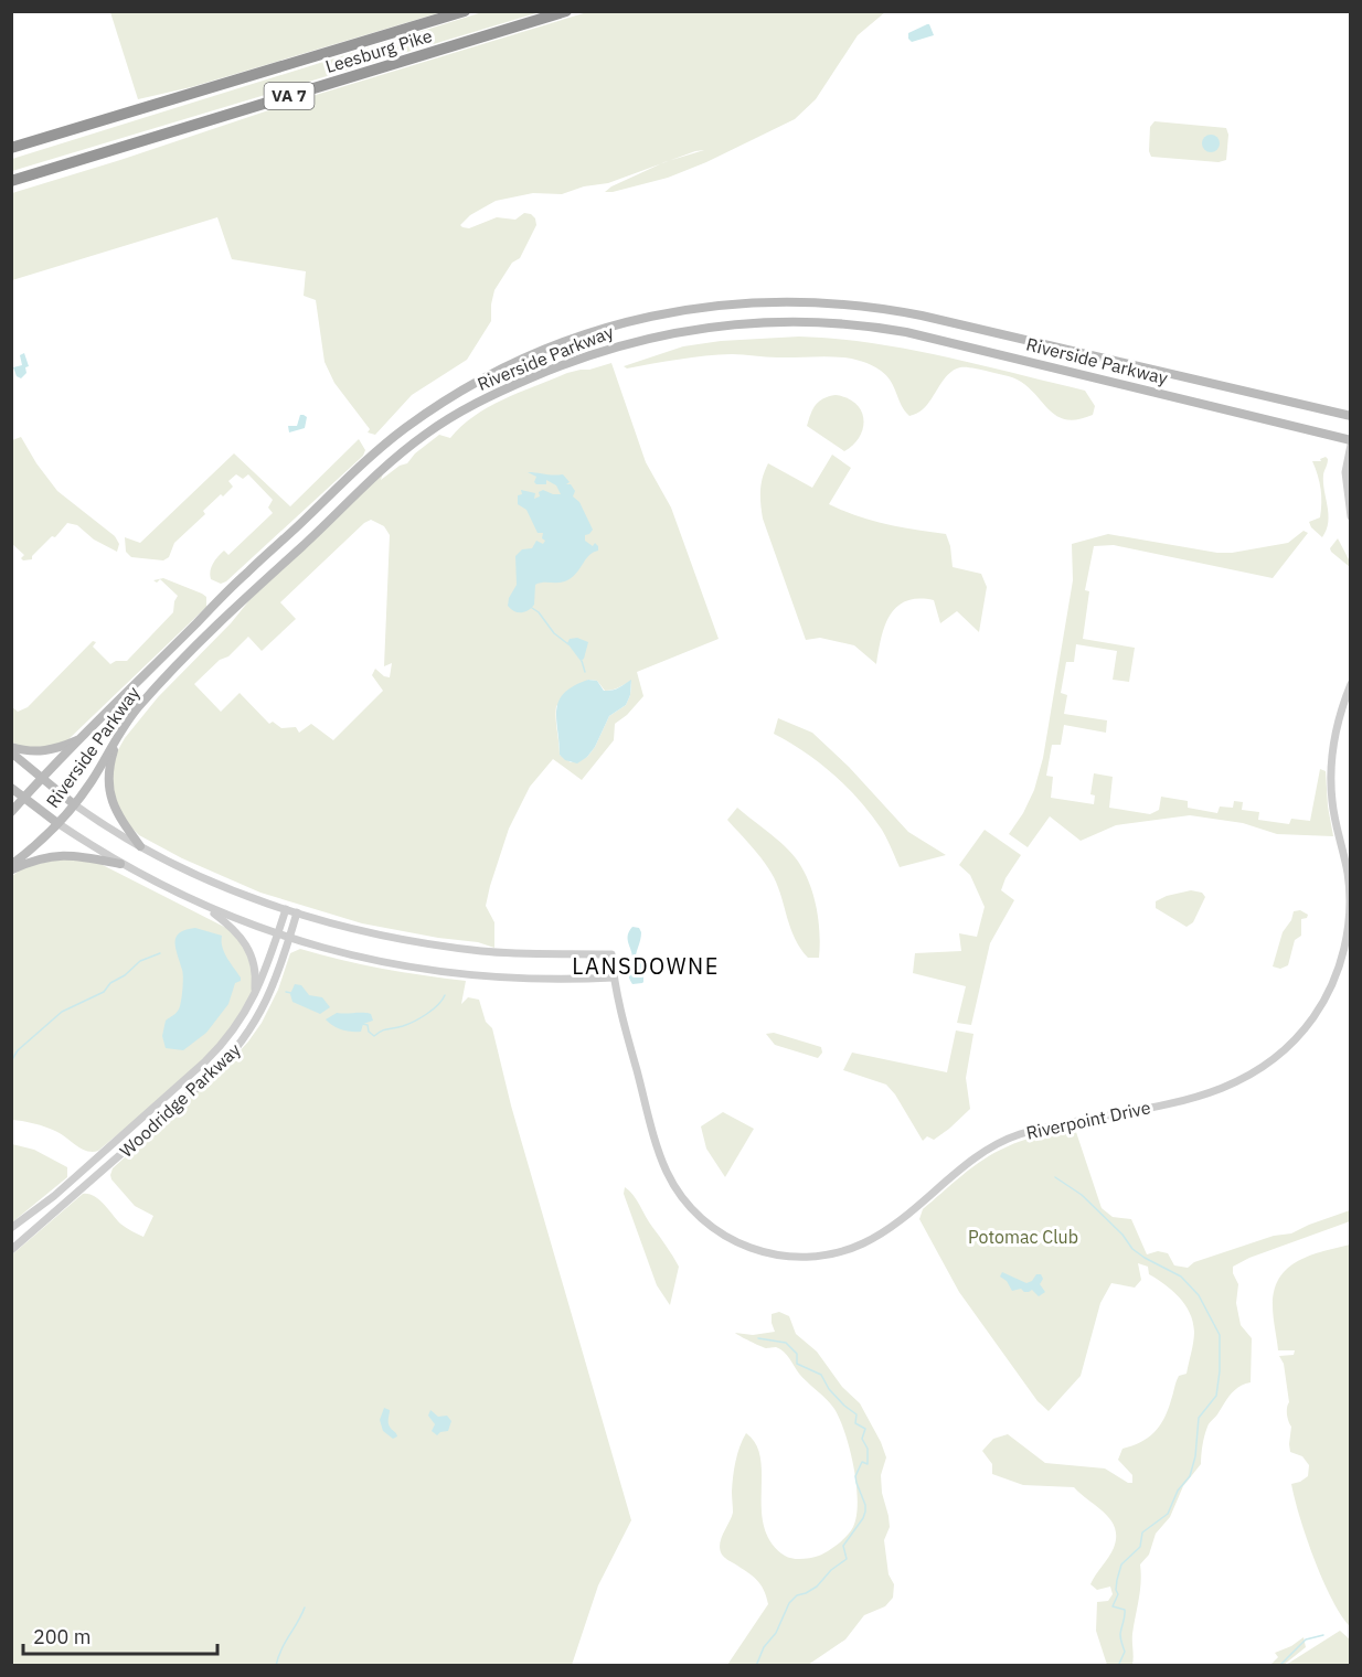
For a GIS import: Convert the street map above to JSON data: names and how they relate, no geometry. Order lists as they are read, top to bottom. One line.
{"streets":{"highway":["Leesburg Pike","VA 7"],"main road":["Riverside Parkway"],"street":["Woodridge Parkway","Riverpoint Drive"]},"crossings":[["Woodridge Parkway","Riverpoint Drive"]],"districts":["LANSDOWNE"],"parks":["Potomac Club"],"scale_bar":"200 m"}
